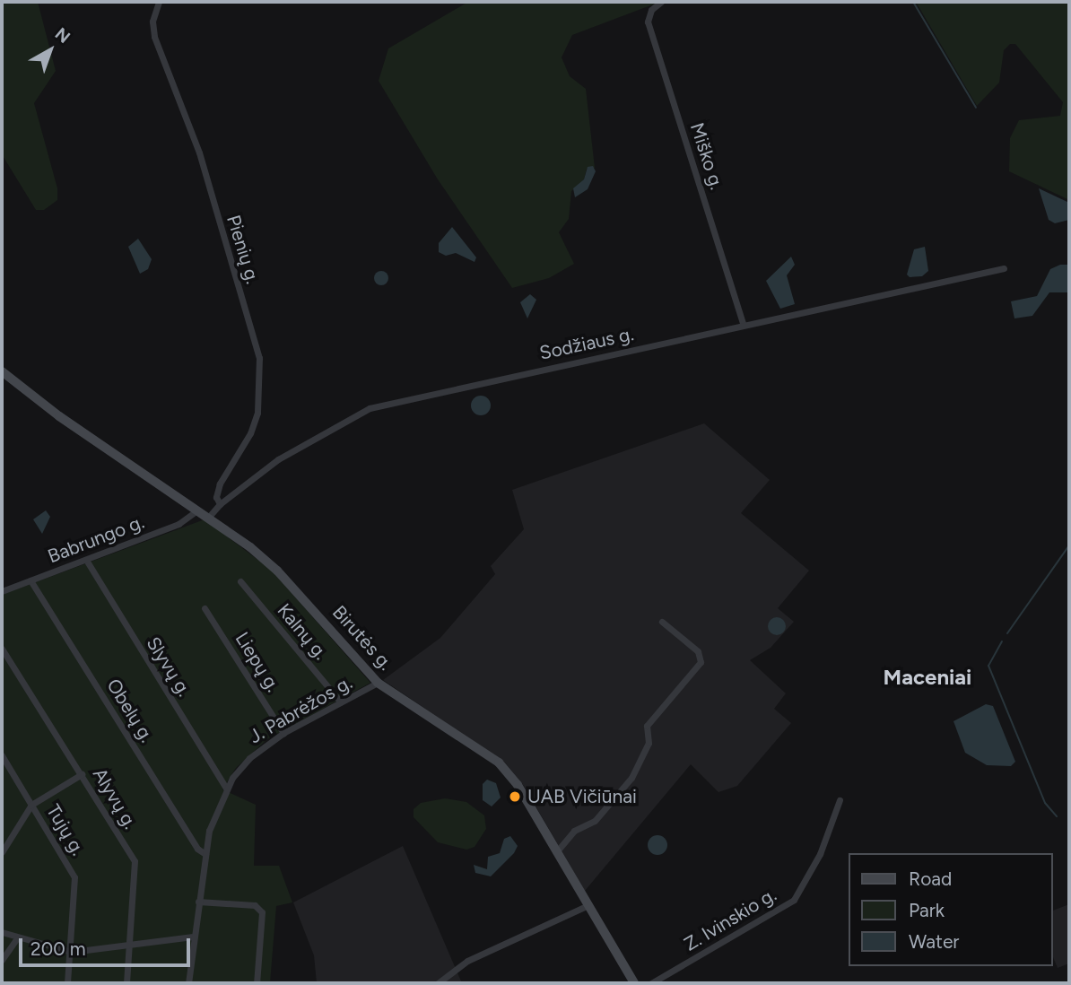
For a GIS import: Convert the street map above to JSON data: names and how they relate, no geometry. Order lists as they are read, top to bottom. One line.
{"streets":{"main road":["Birutės g."],"street":["Miško g.","Pienių g.","Sodžiaus g.","Babrungo g.","Kalnų g.","Liepų g.","Slyvų g.","J. Pabrėžos g.","Obelų g.","Alyvų g.","Tujų g.","Z. Ivinskio g."]},"crossings":[["Miško g.","Sodžiaus g."],["Pienių g.","Sodžiaus g."],["Sodžiaus g.","Birutės g."],["Babrungo g.","Birutės g."],["Babrungo g.","Slyvų g."],["Babrungo g.","Obelų g."],["Kalnų g.","J. Pabrėžos g."],["Birutės g.","J. Pabrėžos g."],["Liepų g.","J. Pabrėžos g."],["Slyvų g.","J. Pabrėžos g."],["J. Pabrėžos g.","Obelų g."]],"districts":["Maceniai"],"places":["UAB Vičiūnai"],"legend":["Road","Park","Water"],"scale_bar":"200 m","north":"top right"}
